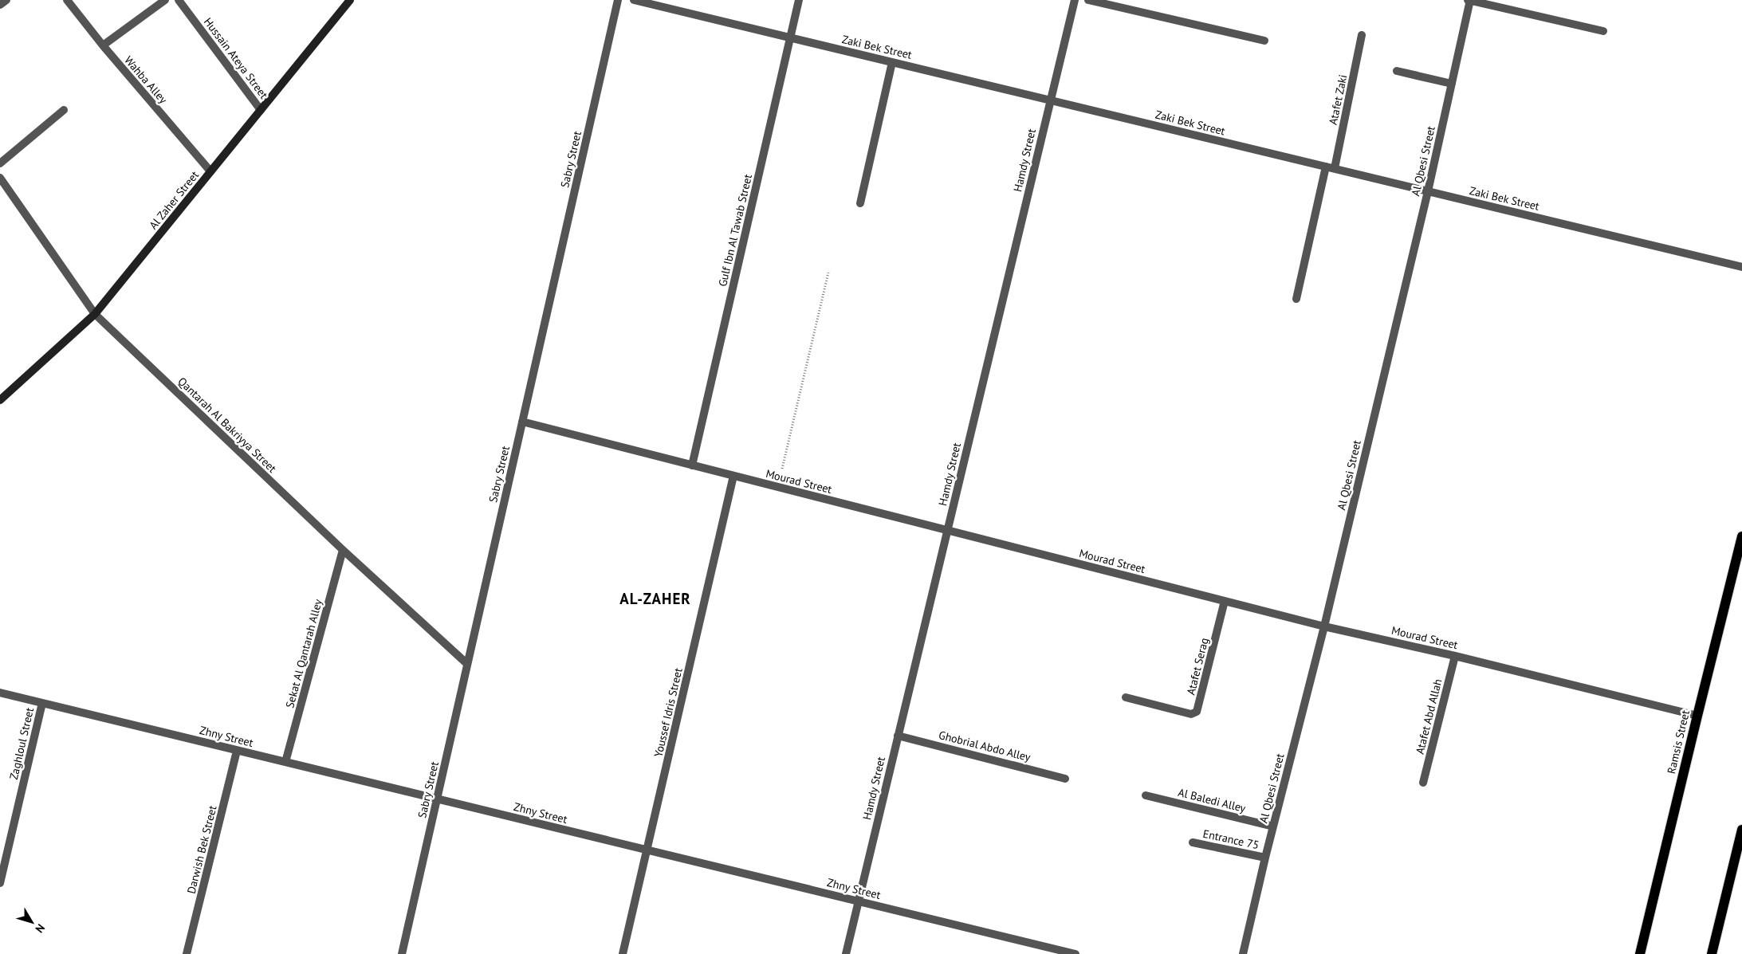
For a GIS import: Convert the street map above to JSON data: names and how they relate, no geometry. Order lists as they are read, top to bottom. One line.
{"streets":{"main road":["Ramsis Street"],"street":["Zaki Bek Street","Hussain Ateya Street","Wahba Alley","Atafet Zaki","Sabry Street","Hamdy Street","Al Qbesi Street","Al Zaher Street","Gulf Ibn Al Tawab Street","Qantarah Al Bakriyya Street","Mourad Street","Sekat Al Qantarah Alley","Atafet Serag","Youssef Idris Street","Atafet Abd Allah","Zhny Street","Zaghloul Street","Ghobrial Abdo Alley","Al Baledi Alley","Entrance 75","Darwish Bek Street"]},"crossings":[["Zaki Bek Street","Atafet Zaki"],["Zaki Bek Street","Hamdy Street"],["Zaki Bek Street","Al Qbesi Street"],["Zaki Bek Street","Gulf Ibn Al Tawab Street"],["Hussain Ateya Street","Al Zaher Street"],["Wahba Alley","Al Zaher Street"],["Sabry Street","Qantarah Al Bakriyya Street"],["Sabry Street","Mourad Street"],["Sabry Street","Zhny Street"],["Hamdy Street","Mourad Street"],["Hamdy Street","Zhny Street"],["Hamdy Street","Ghobrial Abdo Alley"],["Al Qbesi Street","Mourad Street"],["Al Qbesi Street","Al Baledi Alley"],["Al Qbesi Street","Entrance 75"],["Al Zaher Street","Qantarah Al Bakriyya Street"],["Gulf Ibn Al Tawab Street","Mourad Street"],["Qantarah Al Bakriyya Street","Sekat Al Qantarah Alley"],["Mourad Street","Atafet Serag"],["Mourad Street","Youssef Idris Street"],["Mourad Street","Atafet Abd Allah"],["Mourad Street","Ramsis Street"],["Sekat Al Qantarah Alley","Zhny Street"],["Youssef Idris Street","Zhny Street"],["Zhny Street","Zaghloul Street"],["Zhny Street","Darwish Bek Street"]],"districts":["AL-ZAHER"],"north":"bottom right"}
